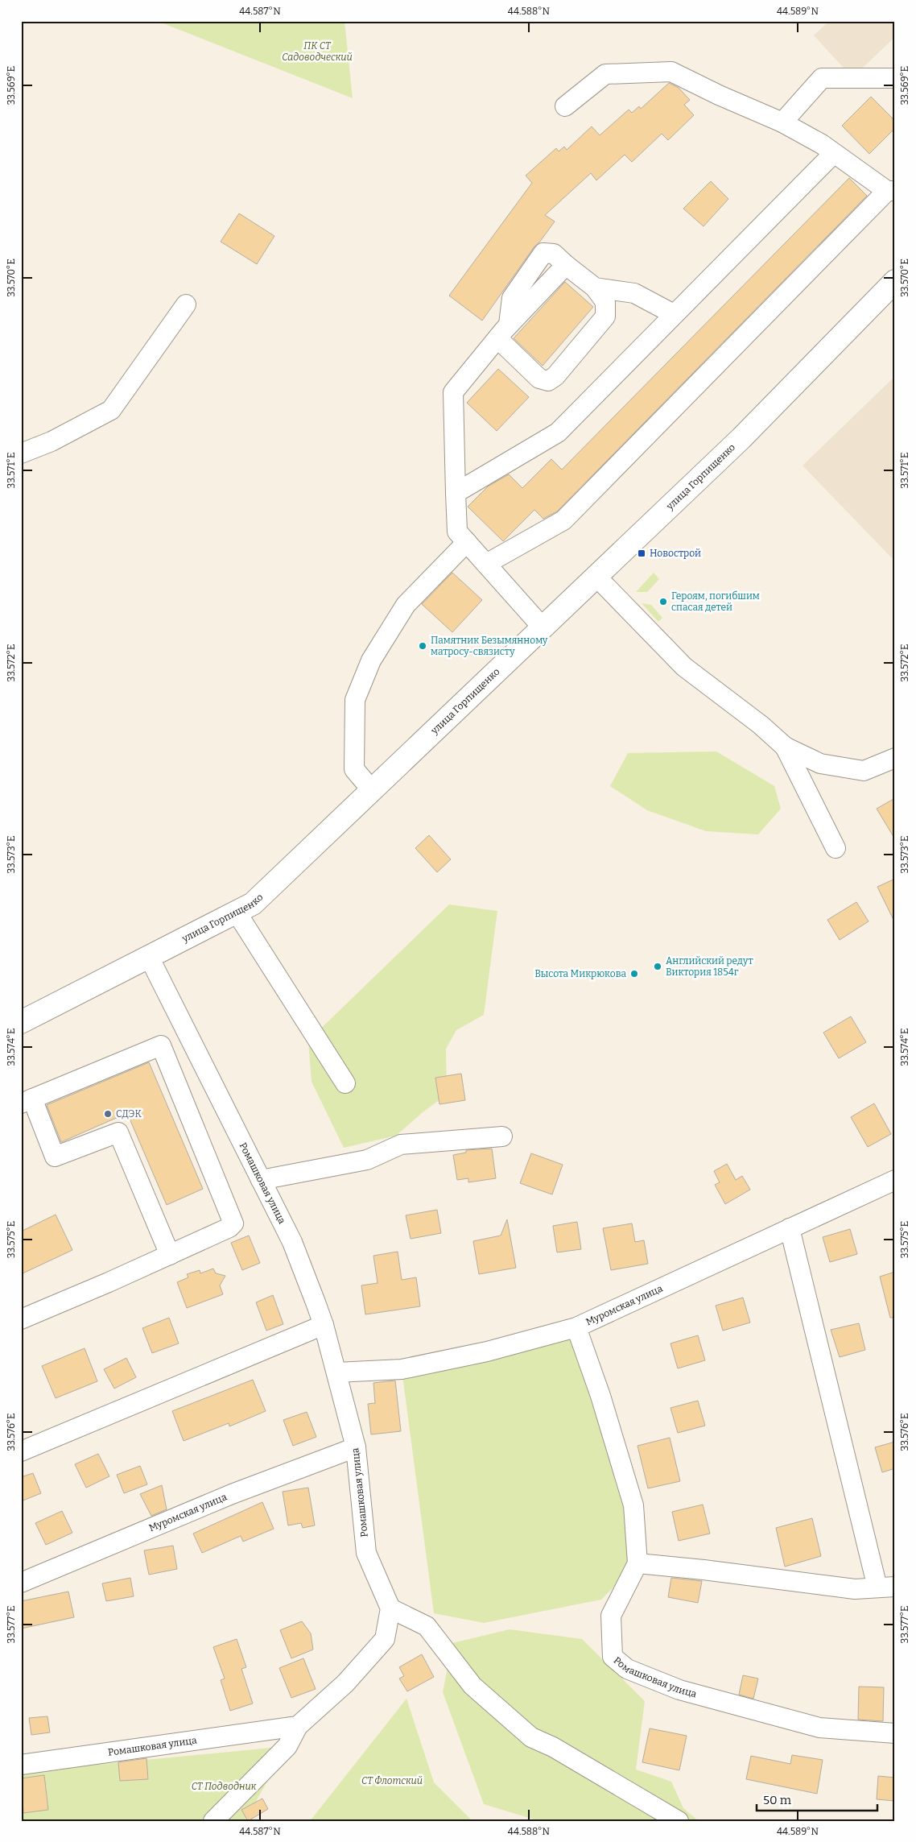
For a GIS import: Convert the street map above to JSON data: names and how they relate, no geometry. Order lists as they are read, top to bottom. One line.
{"streets":{"main road":["улица Горпищенко"],"street":["Ромашковая улица","Муромская улица"]},"crossings":[["улица Горпищенко","Ромашковая улица"],["Ромашковая улица","Муромская улица"]],"parks":["ПК СТ Садоводческий","СТ Флотский","СТ Подводник"],"places":{"transit":["Новострой"],"other":["Героям, погибшим спасая детей","Памятник Безымянному матросу-связисту","Английский редут Виктория 1854г","Высота Микрюкова","СДЭК"]},"scale_bar":"50 m","coordinates":["44.587°N","44.588°N","44.589°N","33.569°E","33.570°E","33.571°E","33.572°E","33.573°E","33.574°E","33.575°E","33.576°E","33.577°E"]}
